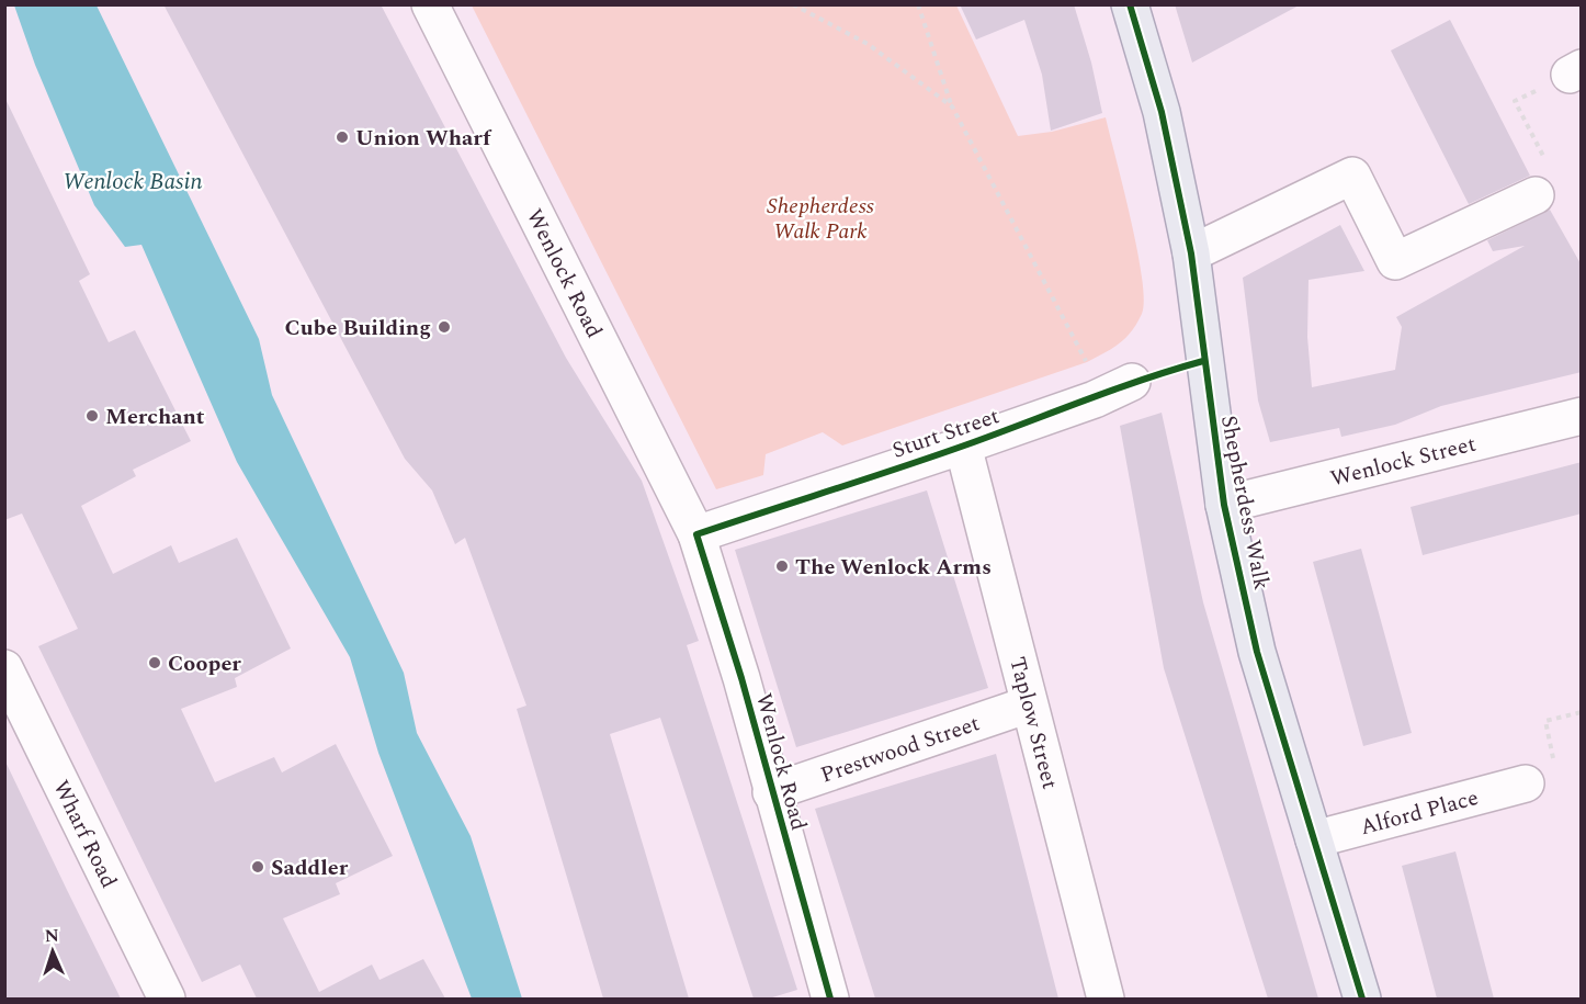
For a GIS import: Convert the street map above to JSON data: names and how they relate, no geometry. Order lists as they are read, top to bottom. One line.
{"streets":{"main road":["Shepherdess Walk"],"street":["Wenlock Road","Sturt Street","Wenlock Street","Taplow Street","Prestwood Street","Alford Place","Wharf Road"]},"crossings":[["Wenlock Road","Sturt Street"],["Wenlock Road","Prestwood Street"],["Sturt Street","Taplow Street"],["Wenlock Street","Shepherdess Walk"],["Shepherdess Walk","Alford Place"],["Taplow Street","Prestwood Street"]],"water":["Wenlock Basin"],"parks":["Shepherdess Walk Park"],"places":["Union Wharf","Cube Building","Merchant","The Wenlock Arms","Cooper","Saddler"],"north":"top"}
